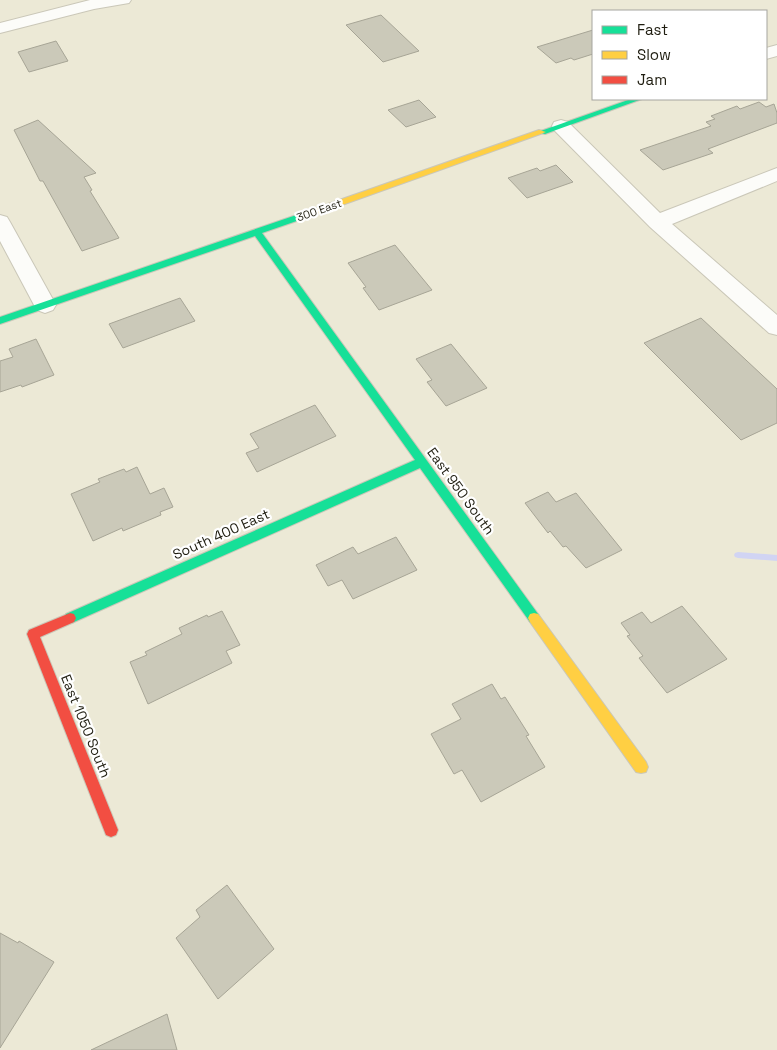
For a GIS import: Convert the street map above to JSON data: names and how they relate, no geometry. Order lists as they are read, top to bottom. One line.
{"streets":{"street":["300 East","East 950 South","South 400 East","East 1050 South"]},"crossings":[["300 East","East 950 South"],["East 950 South","South 400 East"],["South 400 East","East 1050 South"]],"legend":["Fast","Slow","Jam"]}
